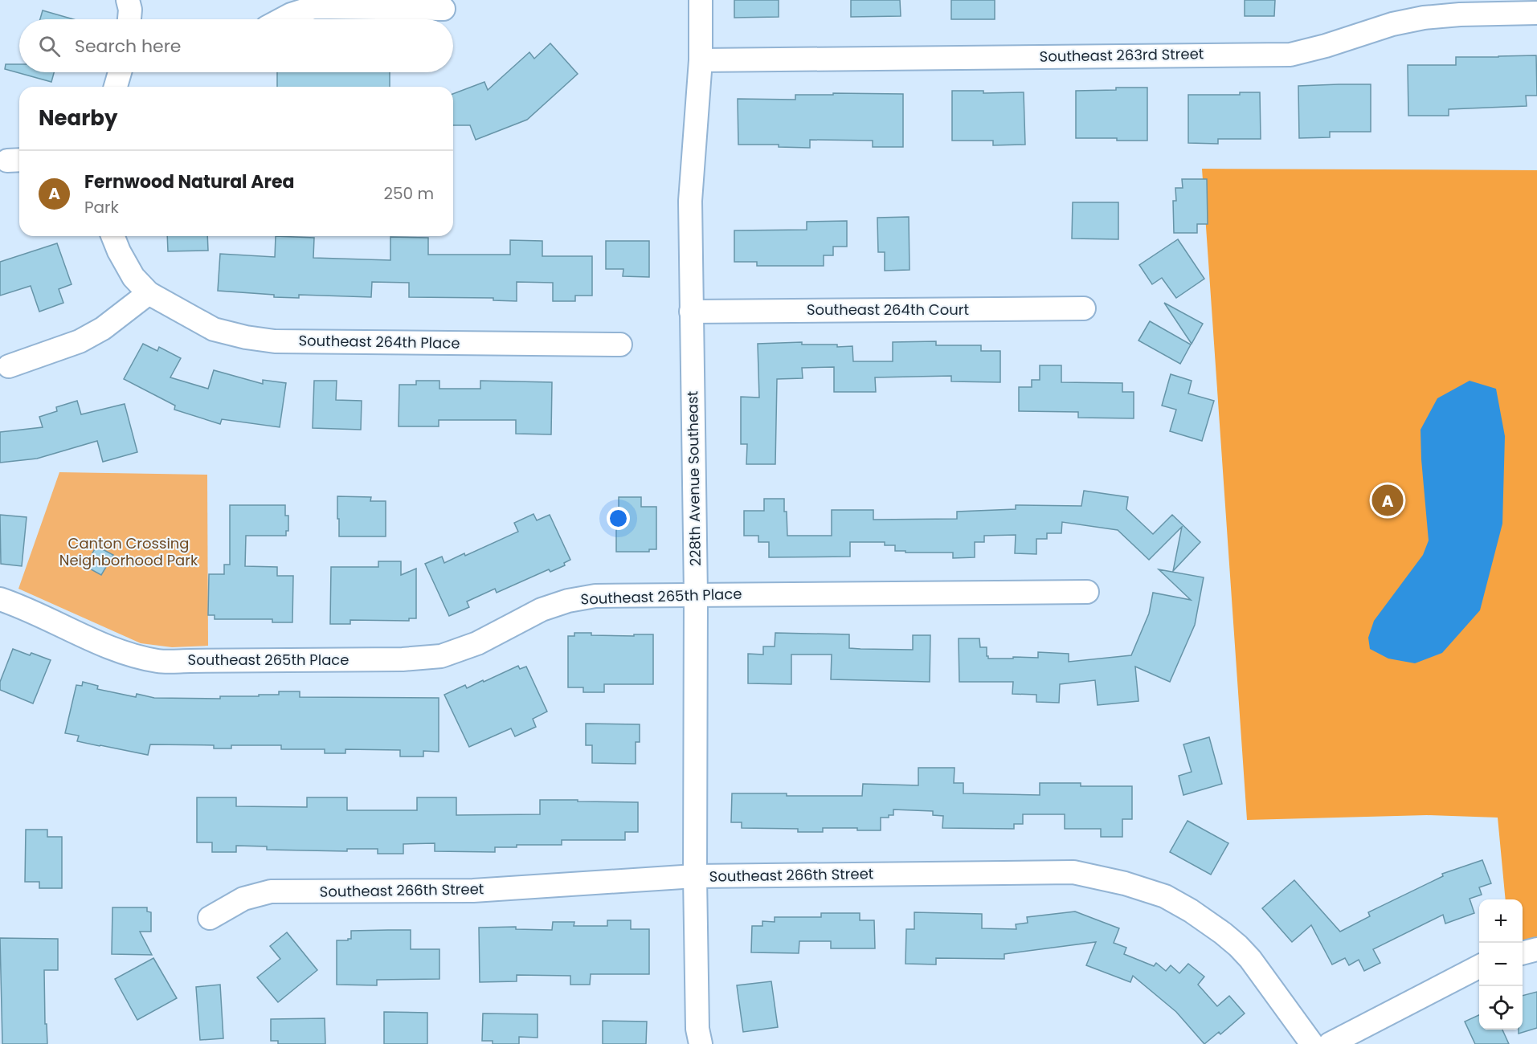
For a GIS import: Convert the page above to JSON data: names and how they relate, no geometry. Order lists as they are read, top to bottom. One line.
{"streets":{"street":["Southeast 263rd Street","Southeast 264th Court","Southeast 264th Place","228th Avenue Southeast","Southeast 265th Place","Southeast 266th Street"]},"crossings":[["Southeast 263rd Street","228th Avenue Southeast"],["Southeast 264th Court","228th Avenue Southeast"],["228th Avenue Southeast","Southeast 265th Place"],["228th Avenue Southeast","Southeast 266th Street"]],"parks":["Canton Crossing Neighborhood Park"],"page":{"search":"Search here","heading":"Nearby","list":[{"mark":"A","name":"Fernwood Natural Area","note":"Park","value":"250 m"}],"pins":"A","map_buttons":["+","−"]}}
